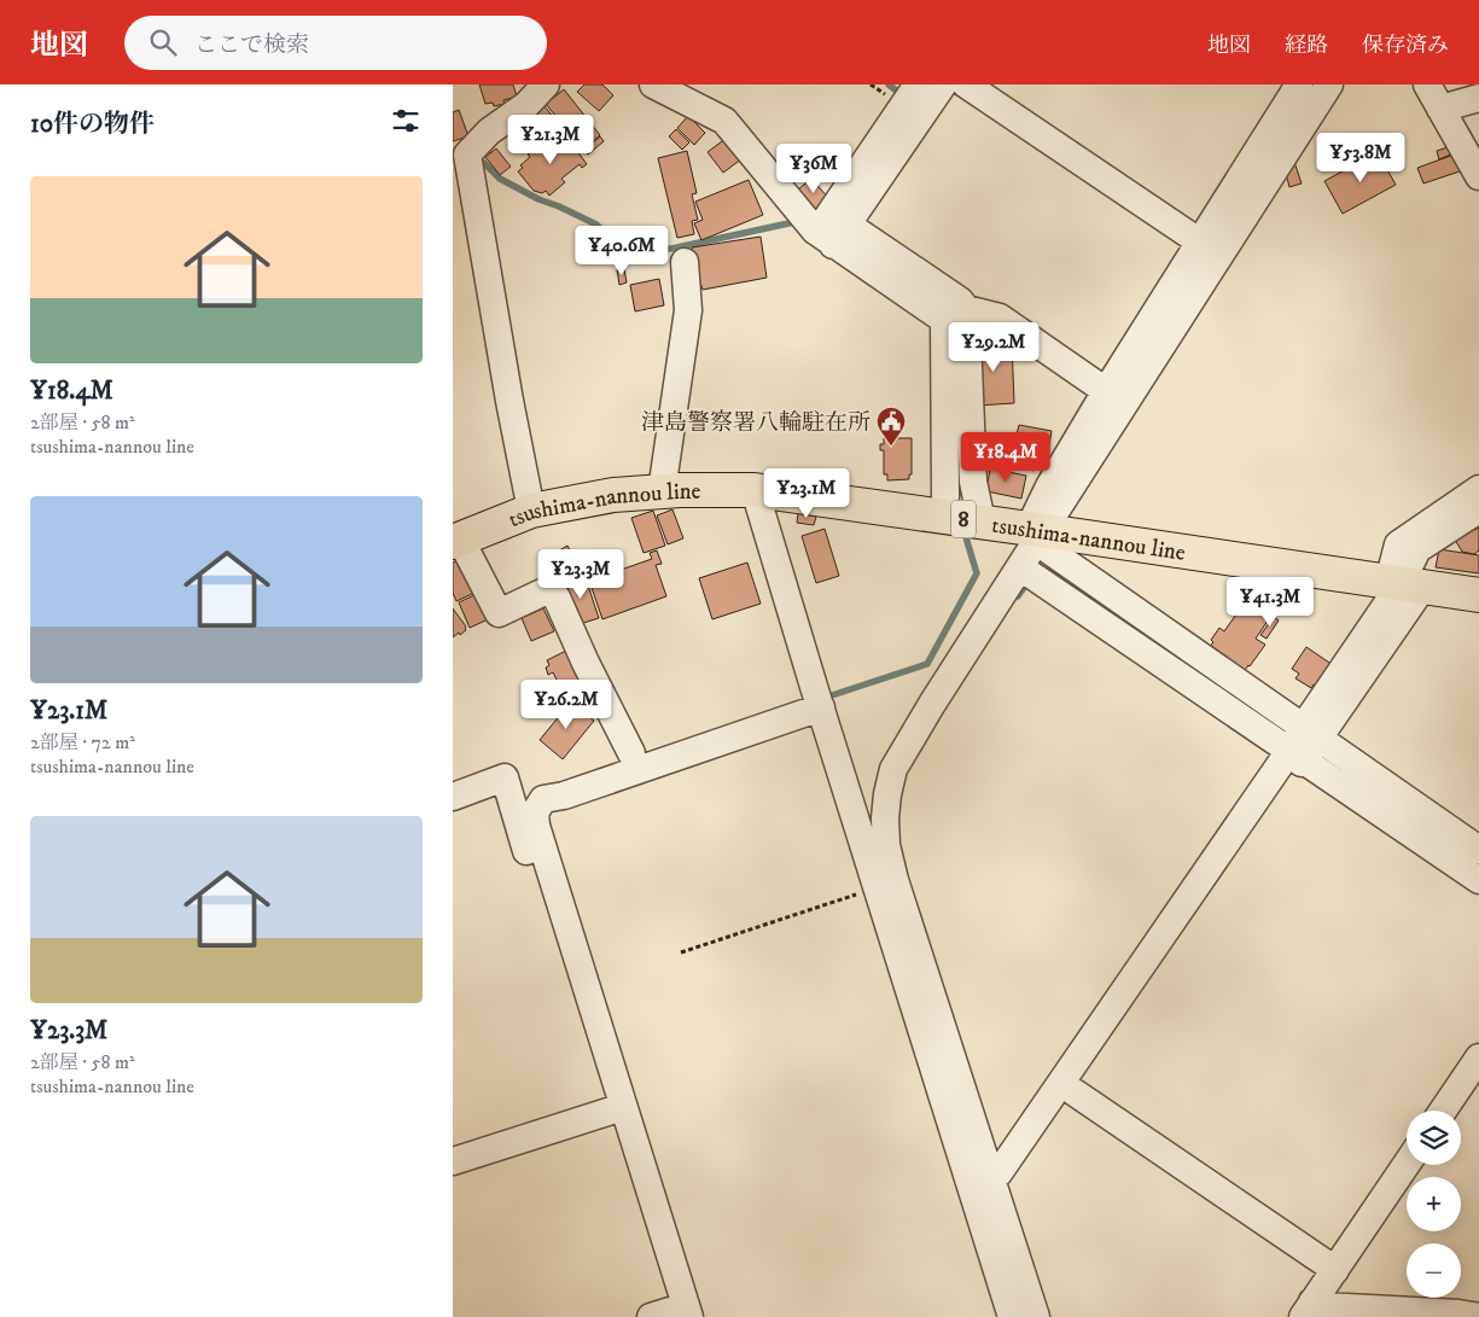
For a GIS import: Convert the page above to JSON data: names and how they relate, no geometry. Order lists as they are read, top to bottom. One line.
{"streets":{"main road":["tsushima-nannou line","8"]},"places":{"public building":["津島警察署八輪駐在所"]},"page":{"header":"地図","search":"ここで検索","nav":["地図","経路","保存済み"],"heading":"10件の物件","price":["¥21.3M","¥53.8M","¥36M","¥40.6M","¥29.2M","¥18.4M","¥23.1M","¥23.3M","¥41.3M","¥26.2M"],"list":[{"name":"¥18.4M","note":"2部屋 · 58 m² · tsushima-nannou line"},{"name":"¥23.1M","note":"2部屋 · 72 m² · tsushima-nannou line"},{"name":"¥23.3M","note":"2部屋 · 58 m² · tsushima-nannou line"}],"map_buttons":["+","−"]}}
